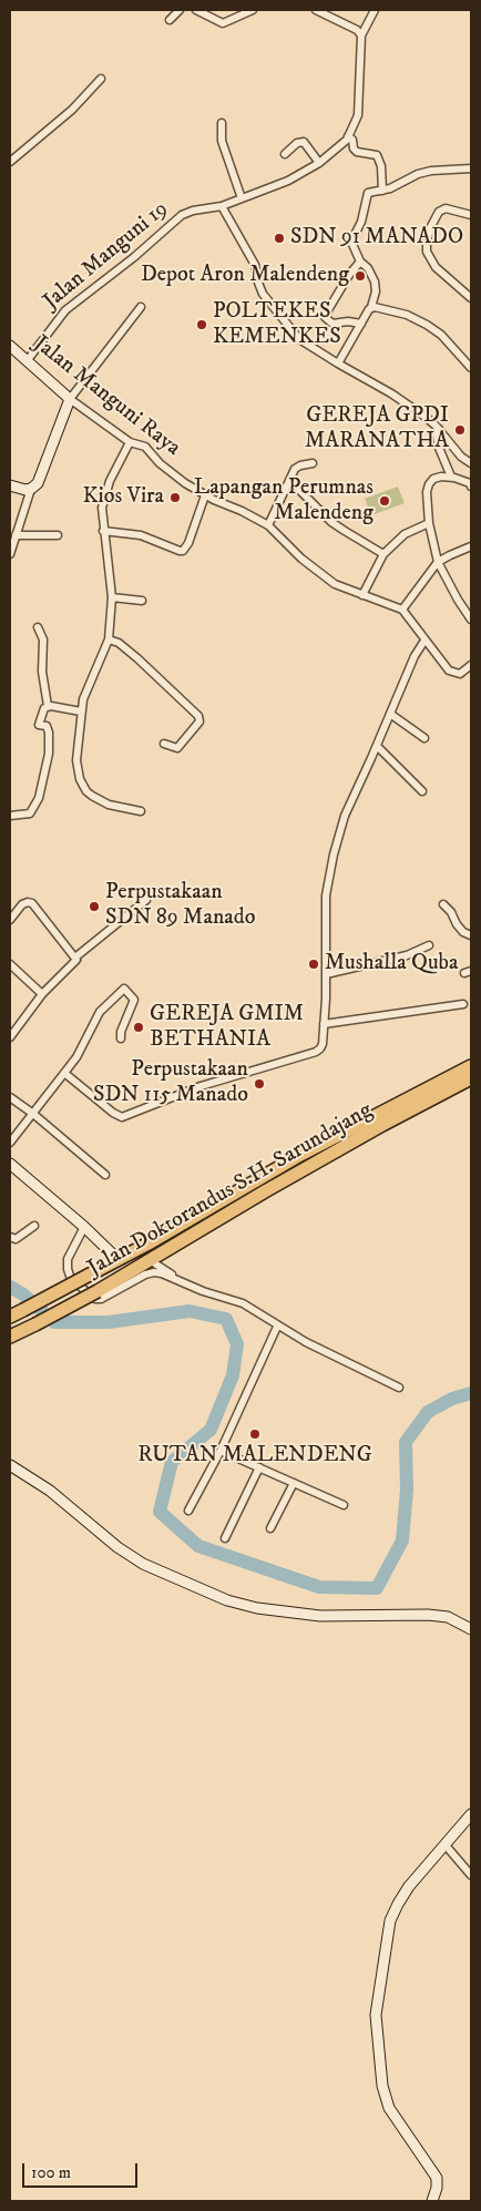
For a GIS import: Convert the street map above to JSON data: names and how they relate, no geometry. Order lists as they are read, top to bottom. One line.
{"streets":{"highway":["Jalan Doktorandus S.H. Sarundajang"],"main road":["Jalan Manguni Raya"],"street":["Jalan Manguni 19"]},"crossings":[["Jalan Manguni 19","Jalan Manguni Raya"]],"places":["SDN 91 MANADO","Depot Aron Malendeng","POLTEKES KEMENKES","GEREJA GPDI MARANATHA","Kios Vira","Lapangan Perumnas Malendeng","Perpustakaan SDN 89 Manado","Mushalla Quba","GEREJA GMIM BETHANIA","Perpustakaan SDN 115 Manado","RUTAN MALENDENG"],"scale_bar":"100 m"}
